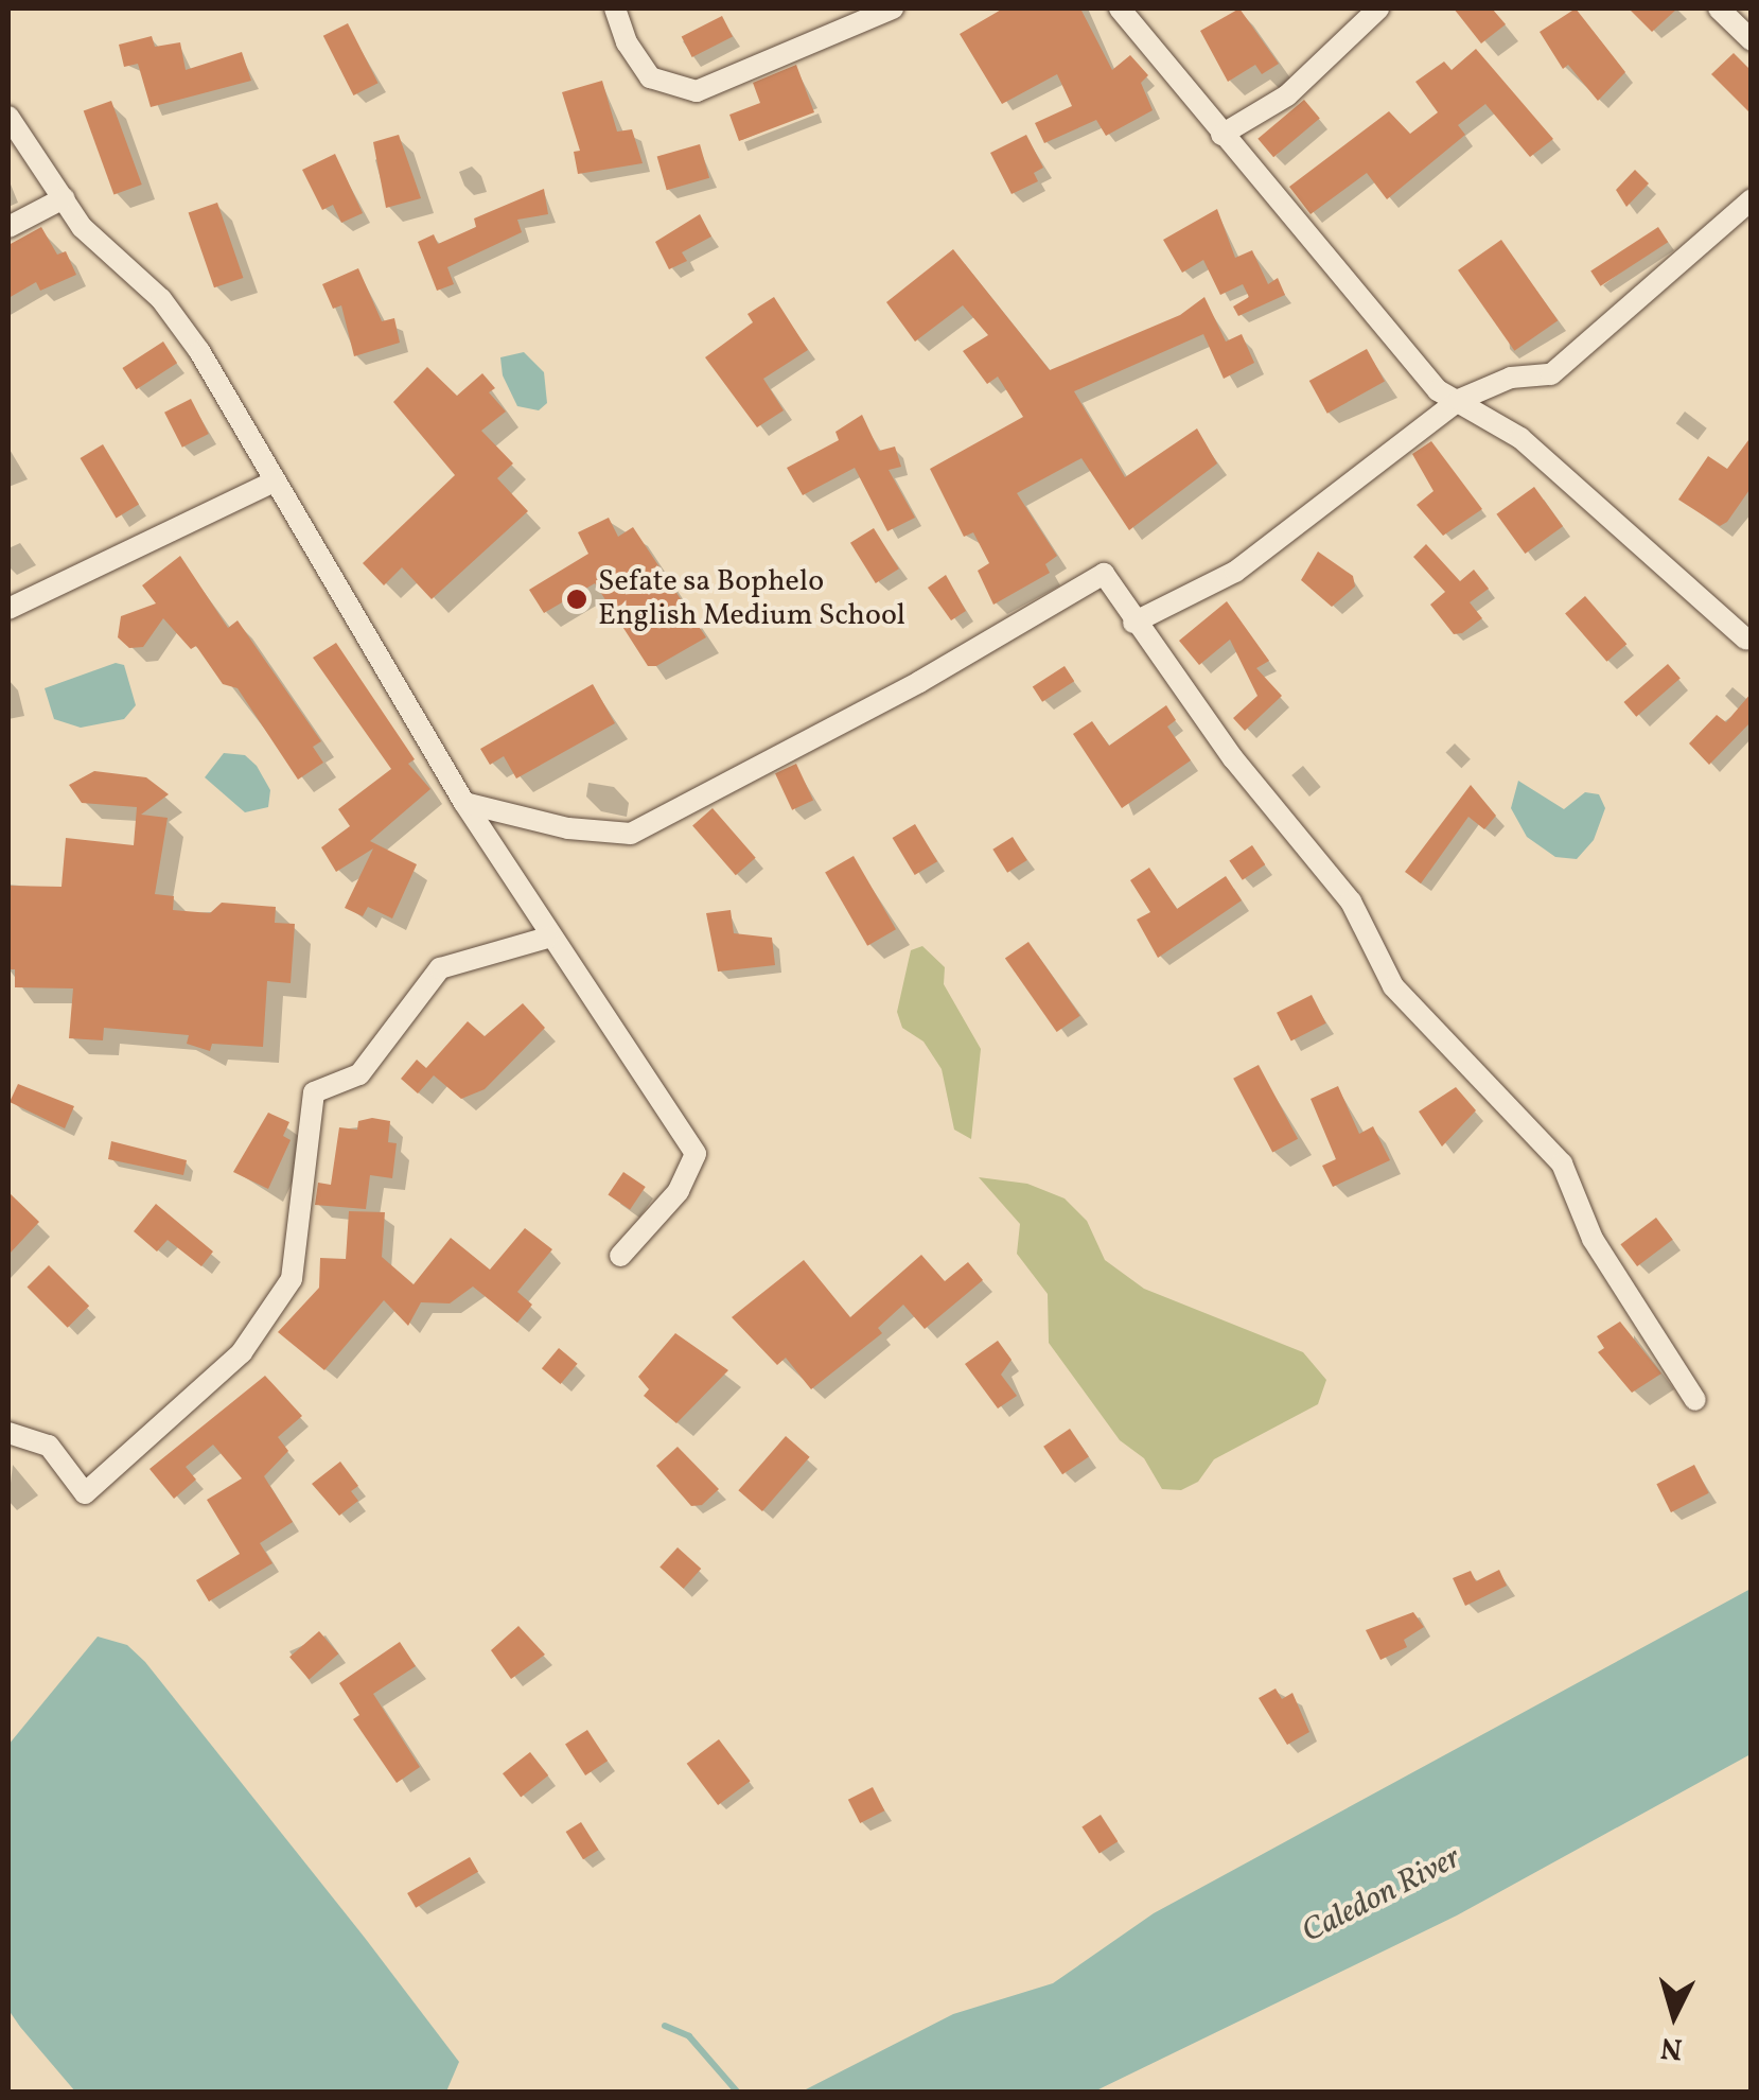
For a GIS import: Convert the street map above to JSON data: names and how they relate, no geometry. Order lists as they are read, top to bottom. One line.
{"water":["Caledon River"],"places":["Sefate sa Bophelo English Medium School"],"north":"bottom"}
